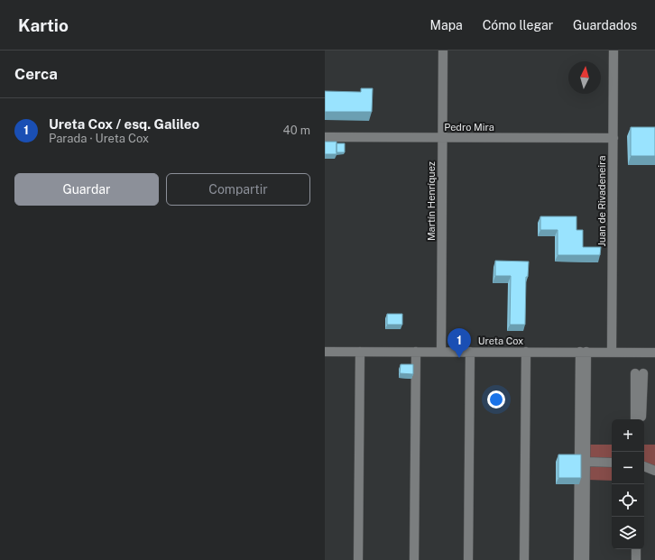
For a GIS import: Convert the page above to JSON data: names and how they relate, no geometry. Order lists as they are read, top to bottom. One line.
{"streets":{"street":["Pedro Mira","Martín Henríquez","Juan de Rivadeneira","Ureta Cox"]},"crossings":[["Pedro Mira","Martín Henríquez"],["Pedro Mira","Juan de Rivadeneira"],["Martín Henríquez","Ureta Cox"],["Juan de Rivadeneira","Ureta Cox"]],"north":"top","page":{"header":"Kartio","nav":["Mapa","Cómo llegar","Guardados"],"heading":"Cerca","list":[{"mark":"1","name":"Ureta Cox / esq. Galileo","note":"Parada · Ureta Cox","value":"40 m"}],"buttons":["Guardar","Compartir"],"pins":"1","map_buttons":["+","−"]}}
